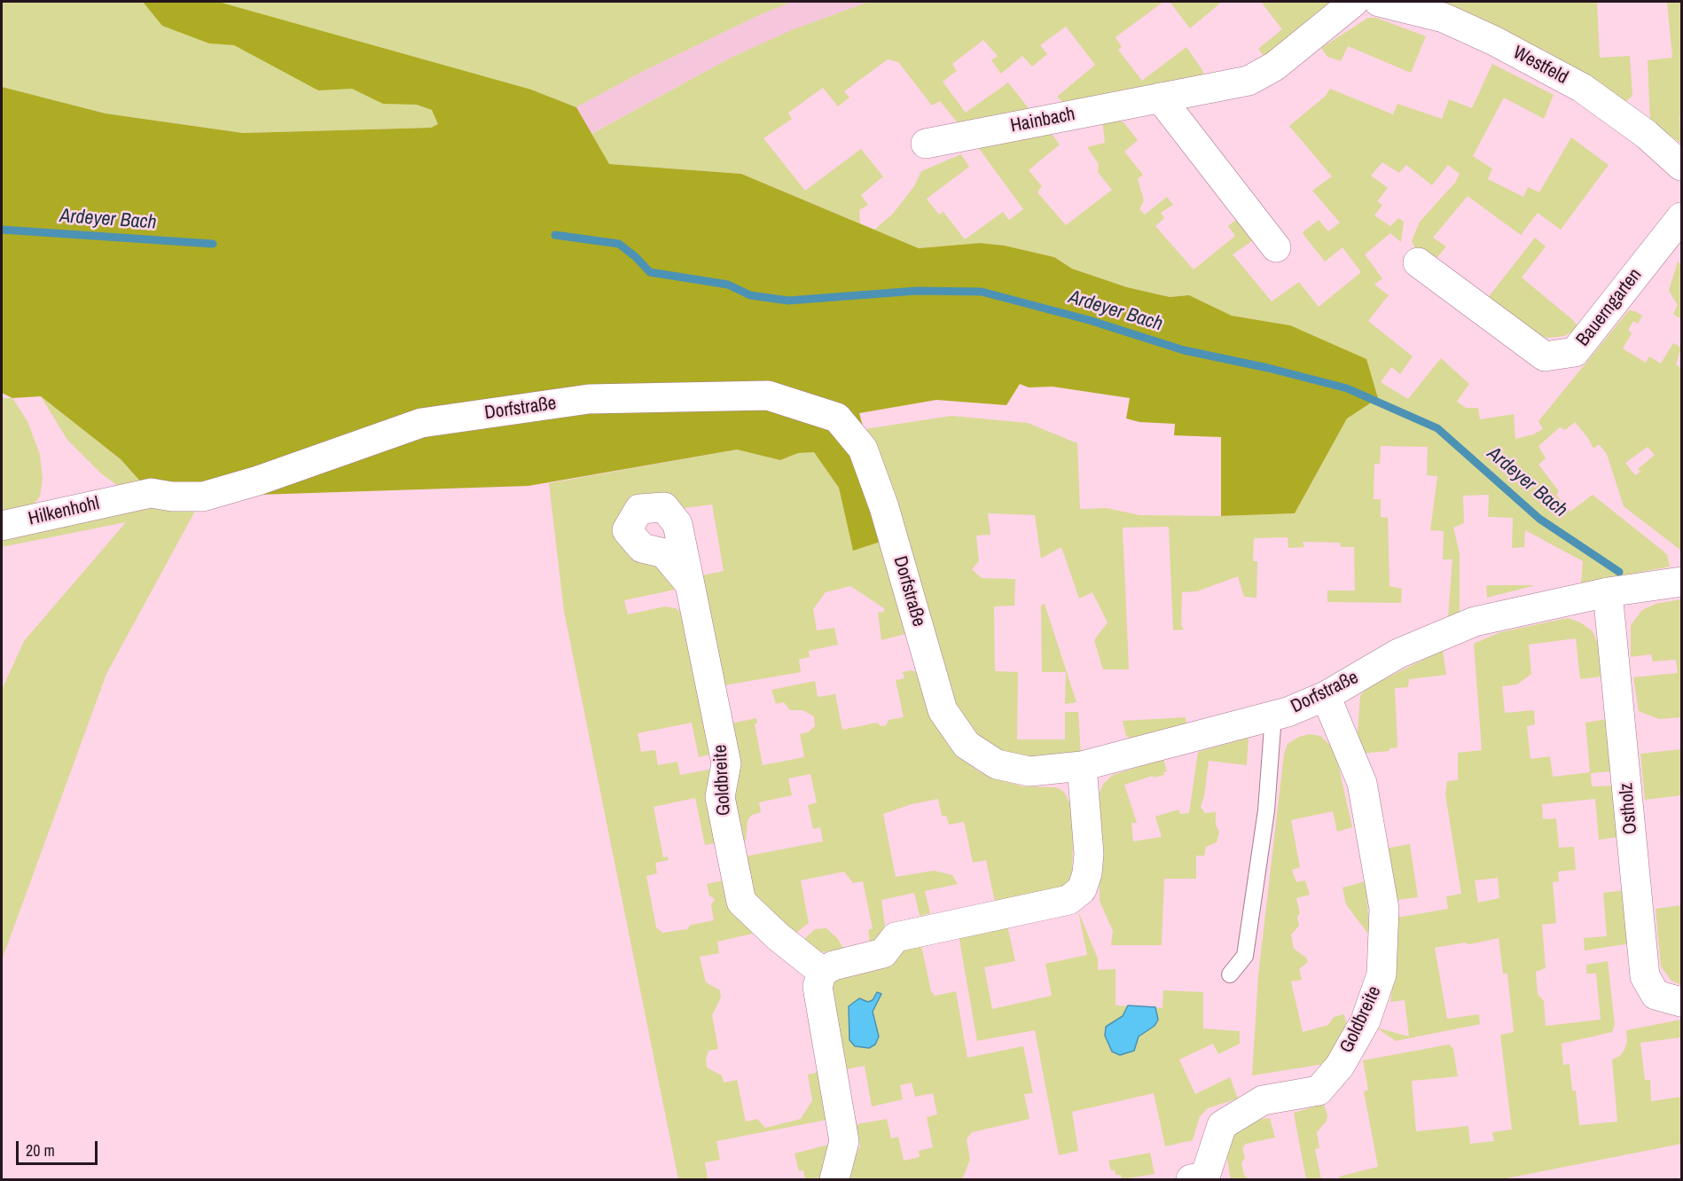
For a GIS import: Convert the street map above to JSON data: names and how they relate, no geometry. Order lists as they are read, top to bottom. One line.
{"streets":{"street":["Westfeld","Hainbach","Bauerngarten","Dorfstraße","Hilkenhohl","Goldbreite","Ostholz"]},"crossings":[["Dorfstraße","Hilkenhohl"],["Dorfstraße","Goldbreite"],["Dorfstraße","Ostholz"]],"water":["Ardeyer Bach"],"scale_bar":"20 m"}
